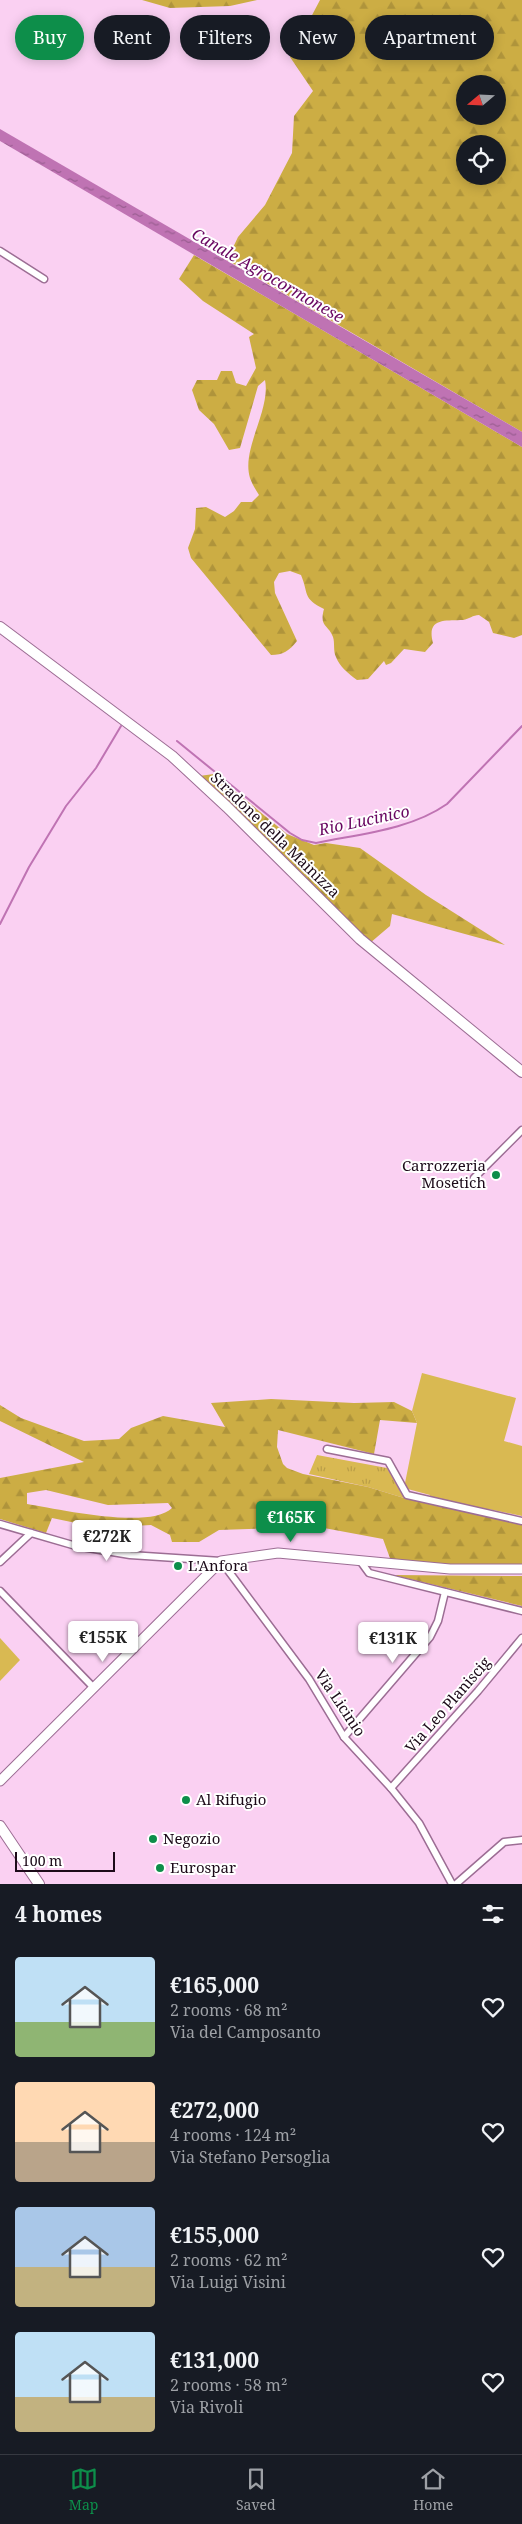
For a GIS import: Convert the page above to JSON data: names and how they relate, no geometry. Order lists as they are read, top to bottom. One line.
{"streets":{"main road":["Stradone della Mainizza"],"street":["Via Licinio","Via Leo Planiscig"]},"crossings":[["Via Licinio","Via Leo Planiscig"]],"water":["Canale Agrocormonese","Rio Lucinico"],"places":["Carrozzeria Mosetich","L'Anfora","Al Rifugio","Negozio","Eurospar"],"scale_bar":"100 m","north":"left","page":{"chip":["Buy","Rent","Filters","New","Apartment"],"price":["€165K","€272K","€155K","€131K"],"scale":"100 m","heading":"4 homes","list":[{"name":"€165,000","note":"2 rooms · 68 m² · Via del Camposanto"},{"name":"€272,000","note":"4 rooms · 124 m² · Via Stefano Persoglia"},{"name":"€155,000","note":"2 rooms · 62 m² · Via Luigi Visini"},{"name":"€131,000","note":"2 rooms · 58 m² · Via Rivoli"}],"tabs":["Map","Saved","Home"]}}
